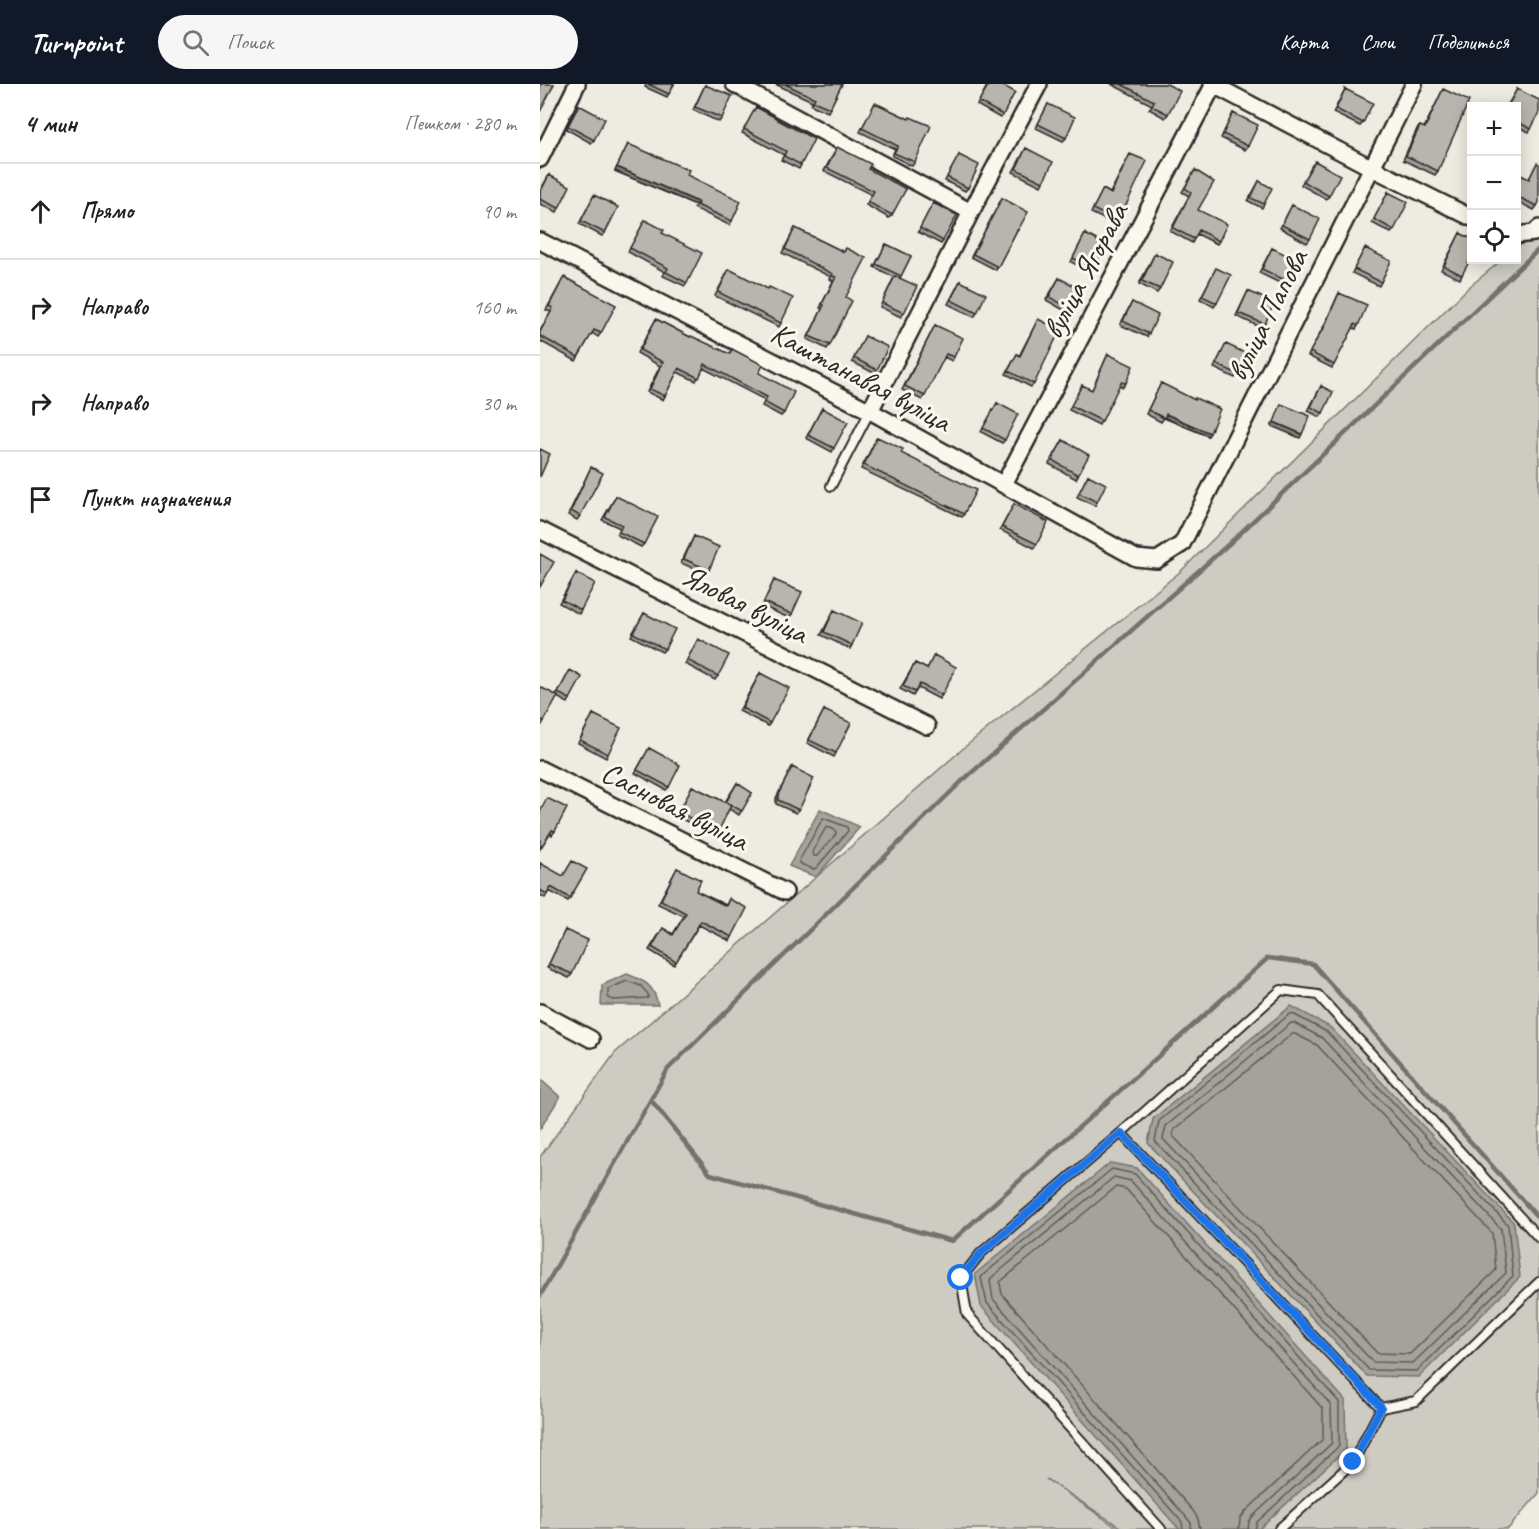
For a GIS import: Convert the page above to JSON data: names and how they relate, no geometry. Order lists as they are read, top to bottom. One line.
{"streets":{"street":["вуліца Ягорава","вуліца Папова","Каштанавая вуліца","Яловая вуліца","Сасновая вуліца"]},"crossings":[["вуліца Ягорава","Каштанавая вуліца"],["вуліца Папова","Каштанавая вуліца"]],"page":{"header":"Turnpoint","search":"Поиск","nav":["Карта","Слои","Поделиться"],"heading":["4 мин","Пешком · 280 m"],"map_buttons":["+","−"],"list":[["Прямо","90 m"],["Направо","160 m"],["Направо","30 m"],"Пункт назначения"]}}
